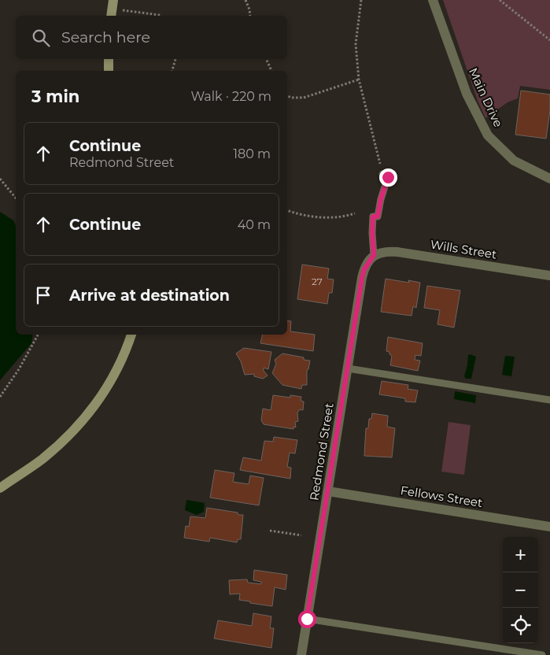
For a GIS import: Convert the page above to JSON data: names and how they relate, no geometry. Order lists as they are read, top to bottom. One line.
{"streets":{"street":["Main Drive","Wills Street","Redmond Street","Fellows Street"]},"crossings":[["Wills Street","Redmond Street"],["Redmond Street","Fellows Street"]],"house_numbers":["27"],"page":{"search":"Search here","heading":["3 min","Walk · 220 m"],"list":[["Continue","Redmond Street","180 m"],["Continue","40 m"],"Arrive at destination"],"map_buttons":["+","−"]}}
